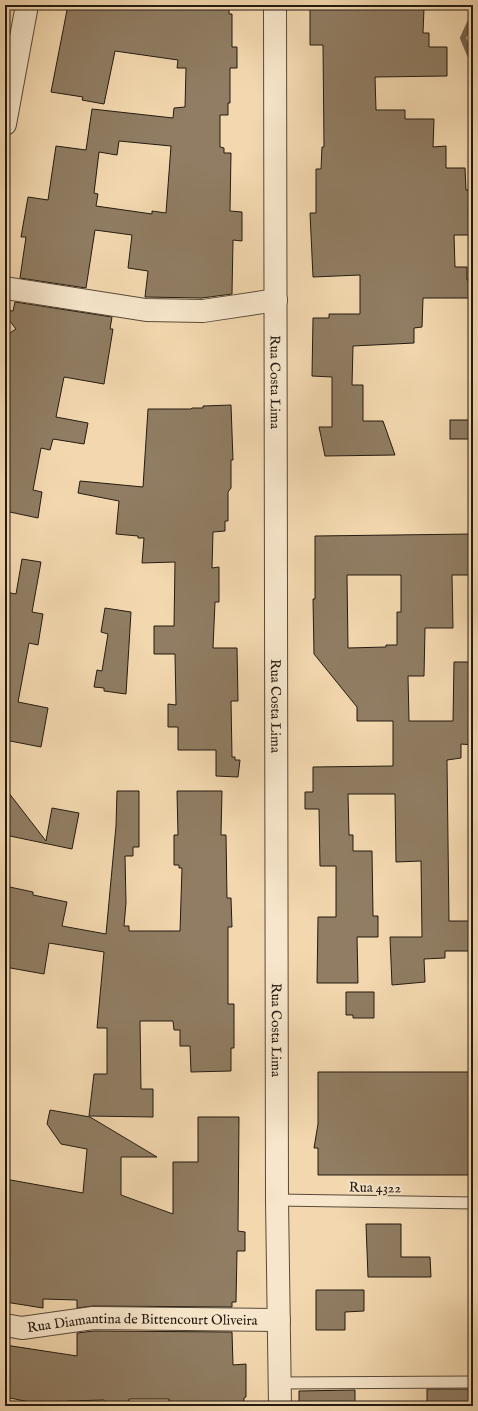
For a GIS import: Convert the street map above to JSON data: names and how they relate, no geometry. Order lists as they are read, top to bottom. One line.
{"streets":{"street":["Rua Costa Lima","Rua Diamantina de Bittencourt Oliveira"],"lane":["Rua 4322"]},"crossings":[["Rua Costa Lima","Rua 4322"],["Rua Costa Lima","Rua Diamantina de Bittencourt Oliveira"]]}
